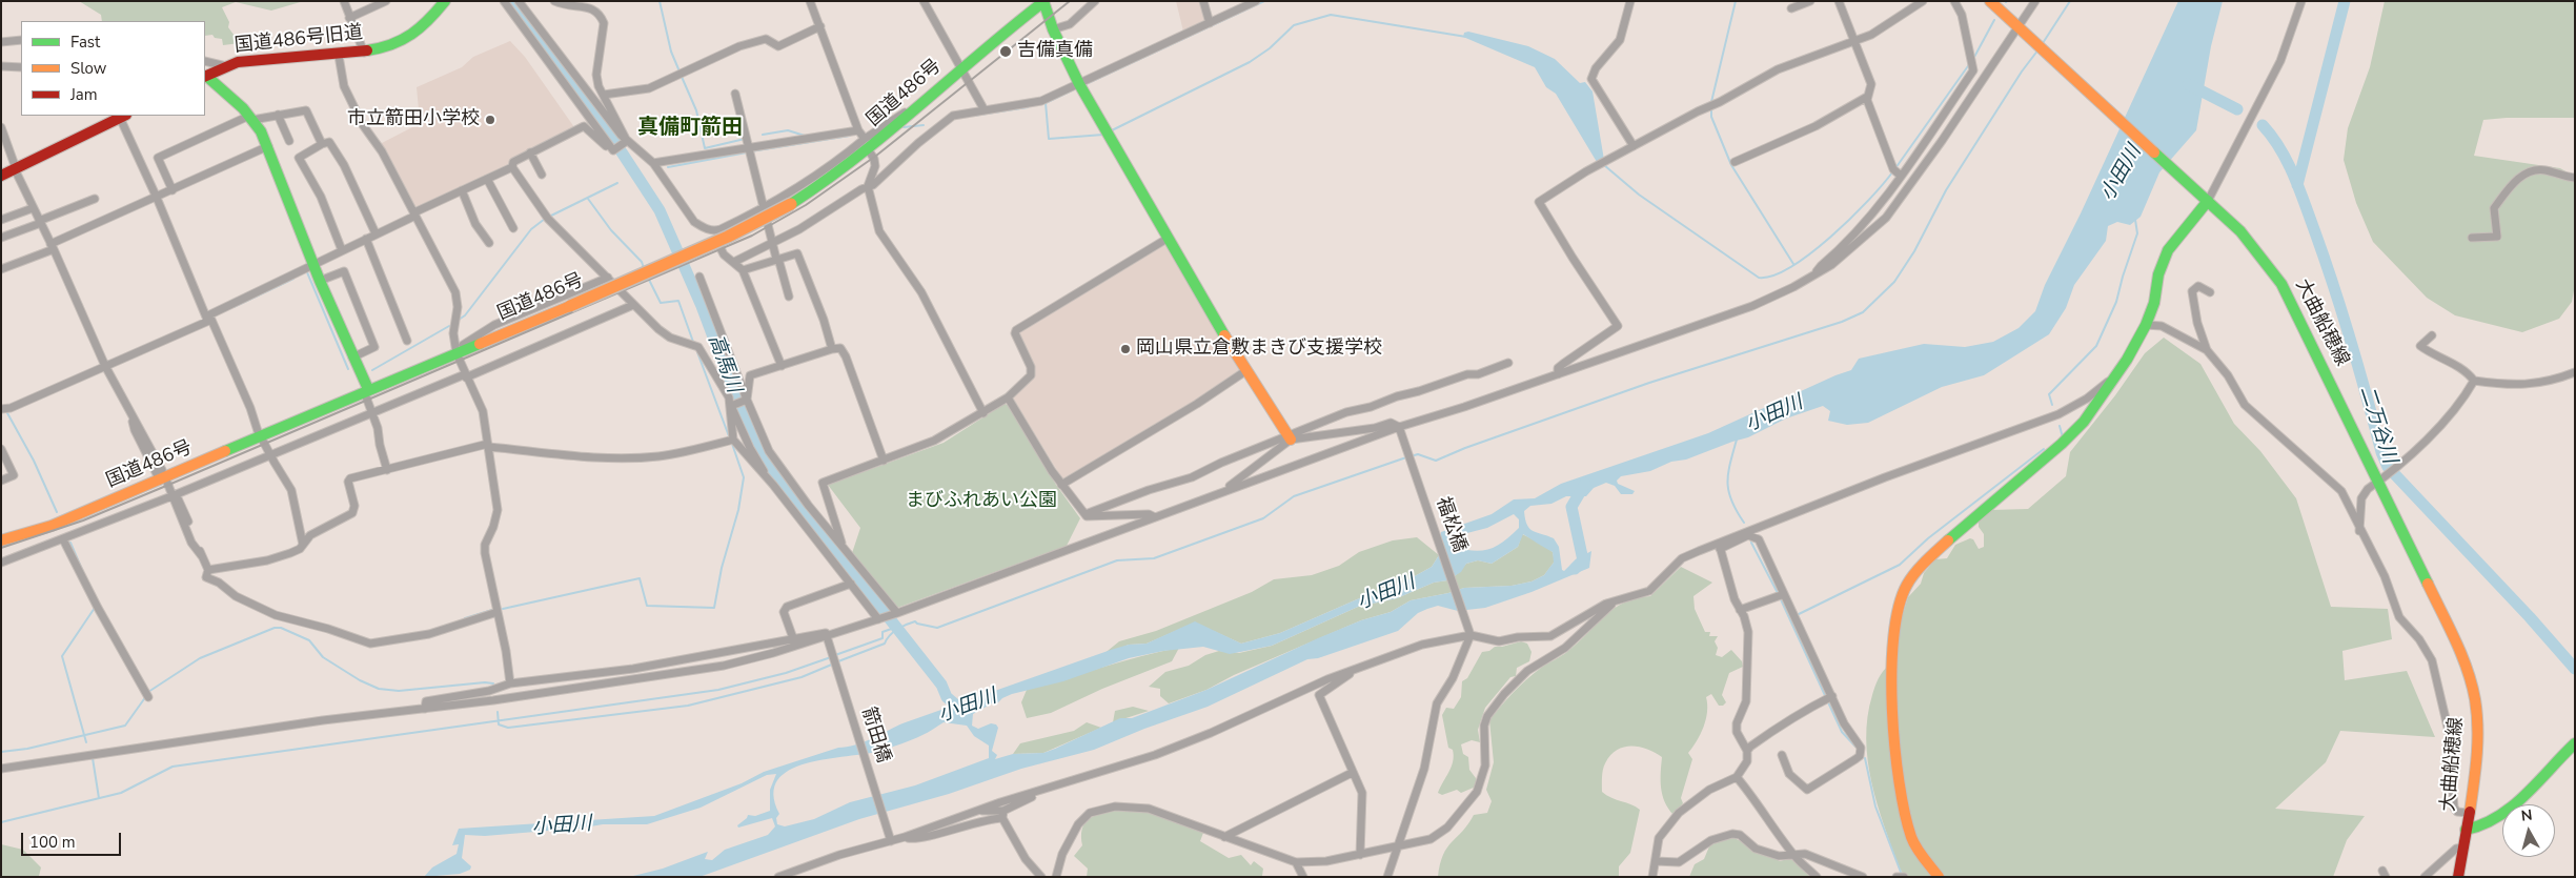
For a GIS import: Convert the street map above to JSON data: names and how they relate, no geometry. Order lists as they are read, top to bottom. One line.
{"streets":{"main road":["国道486号旧道","国道486号","大曲船穂線"],"street":["福松橋","箭田橋"]},"districts":["真備町箭田"],"water":["小田川","高馬川","二万谷川"],"parks":["まびふれあい公園"],"places":["吉備真備","市立箭田小学校","岡山県立倉敷まきび支援学校"],"legend":["Fast","Slow","Jam"],"scale_bar":"100 m","north":"top"}
